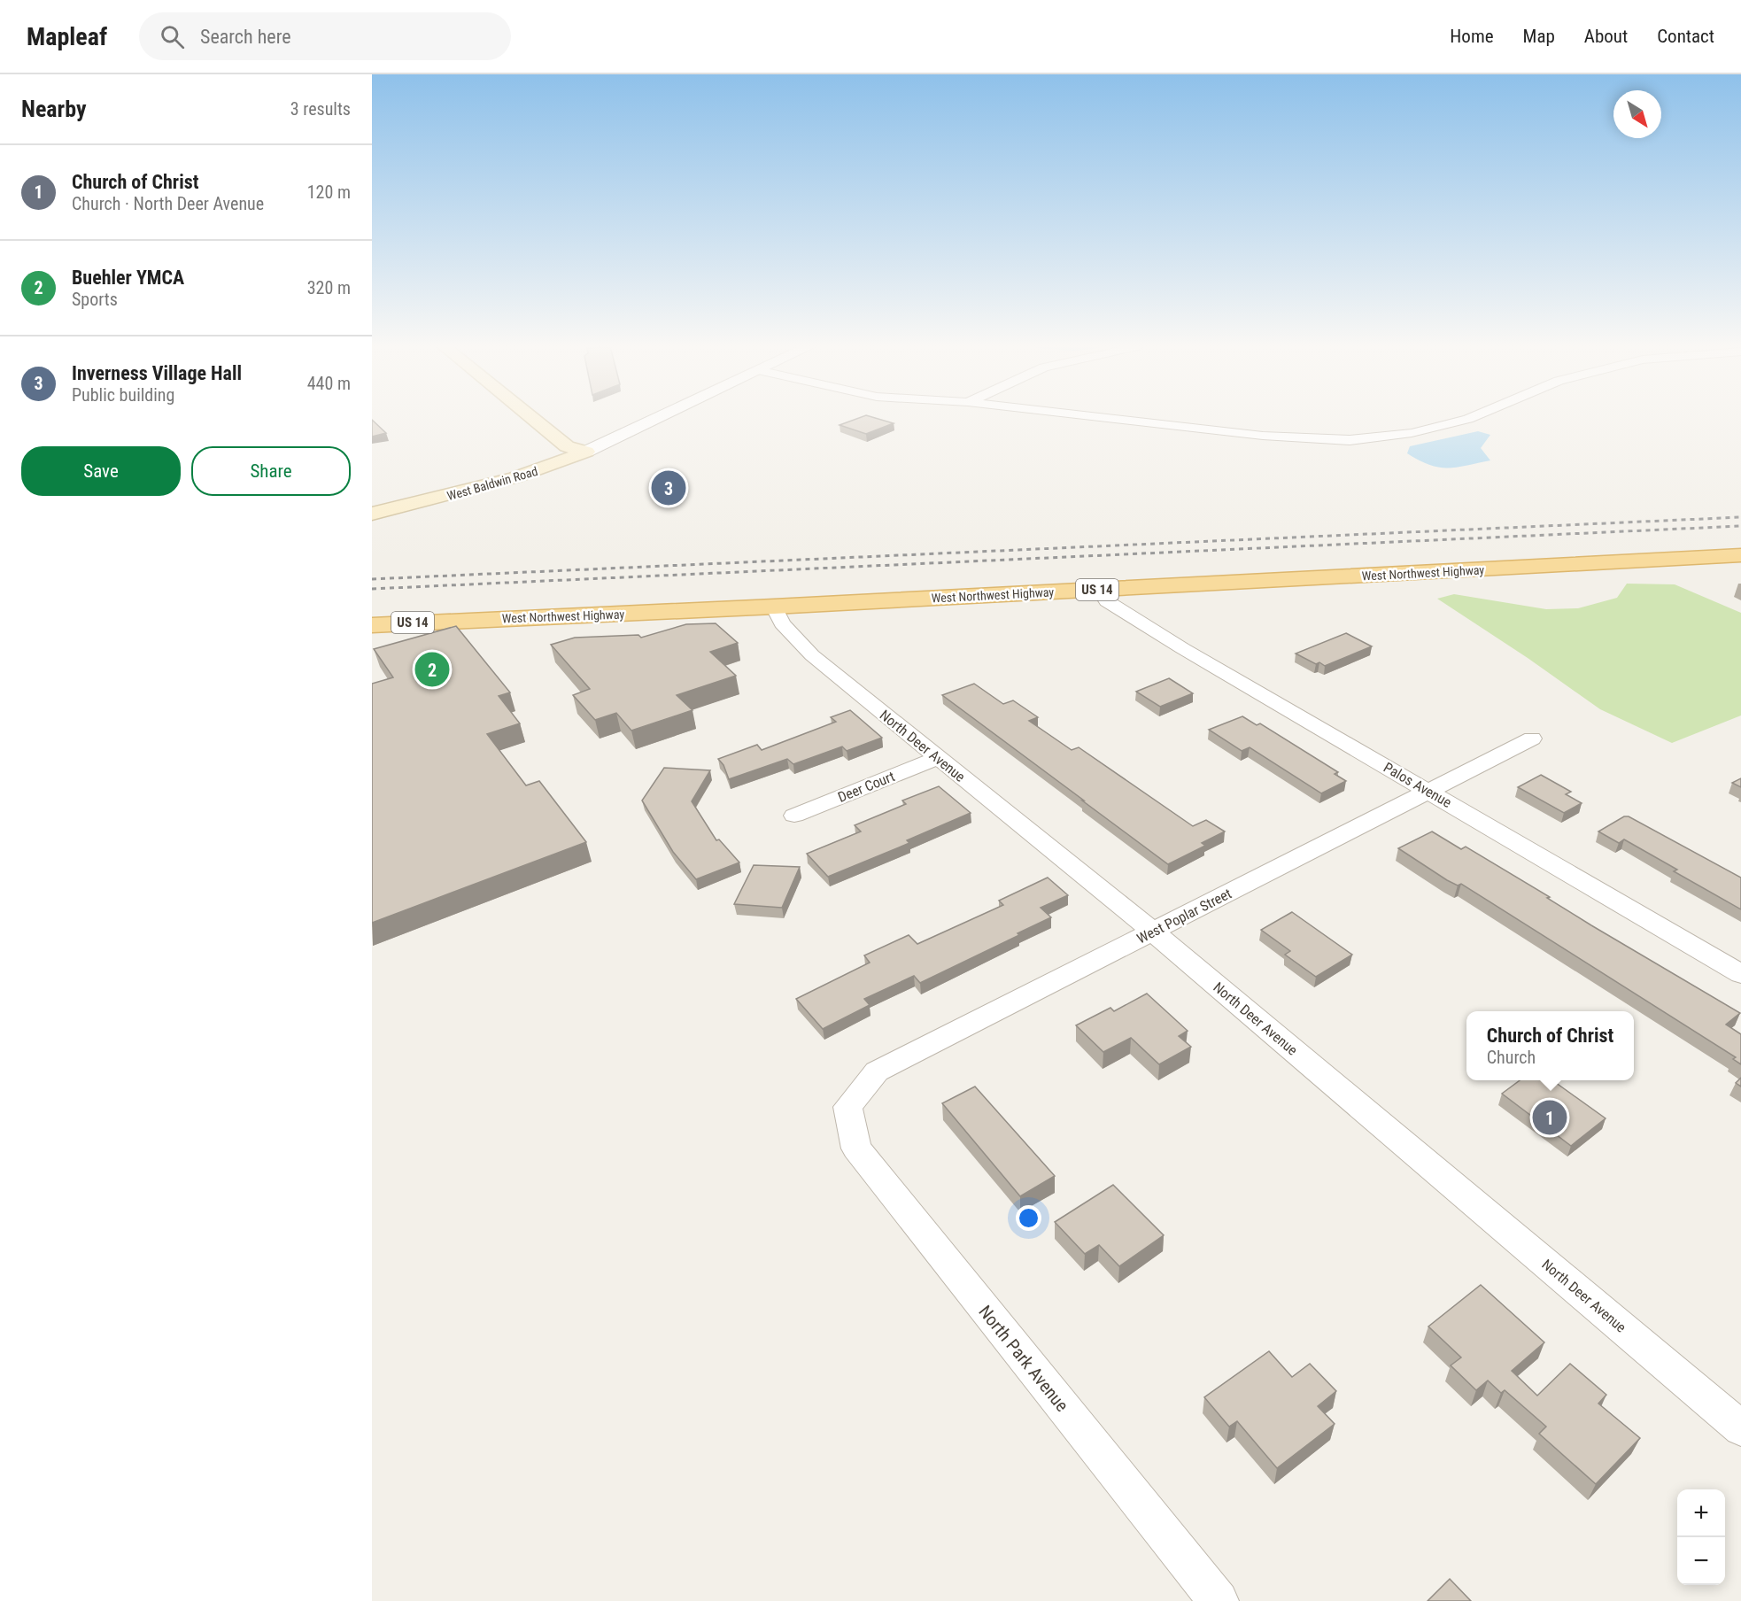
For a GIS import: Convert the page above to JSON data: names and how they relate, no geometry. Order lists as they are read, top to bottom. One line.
{"streets":{"main road":["West Baldwin Road","West Northwest Highway","US 14"],"street":["North Deer Avenue","Palos Avenue","Deer Court","West Poplar Street","North Park Avenue"]},"crossings":[["West Northwest Highway","North Deer Avenue"],["West Northwest Highway","Palos Avenue"],["North Deer Avenue","Deer Court"],["North Deer Avenue","West Poplar Street"],["Palos Avenue","West Poplar Street"],["West Poplar Street","North Park Avenue"]],"north":"bottom right","page":{"header":"Mapleaf","search":"Search here","nav":["Home","Map","About","Contact"],"heading":["Nearby","3 results"],"list":[{"mark":"1","name":"Church of Christ","note":"Church · North Deer Avenue","value":"120 m"},{"mark":"2","name":"Buehler YMCA","note":"Sports","value":"320 m"},{"mark":"3","name":"Inverness Village Hall","note":"Public building","value":"440 m"}],"buttons":["Save","Share"],"pins":["3","2","1"],"popup":["Church of Christ","Church"],"map_buttons":["+","−"]}}
